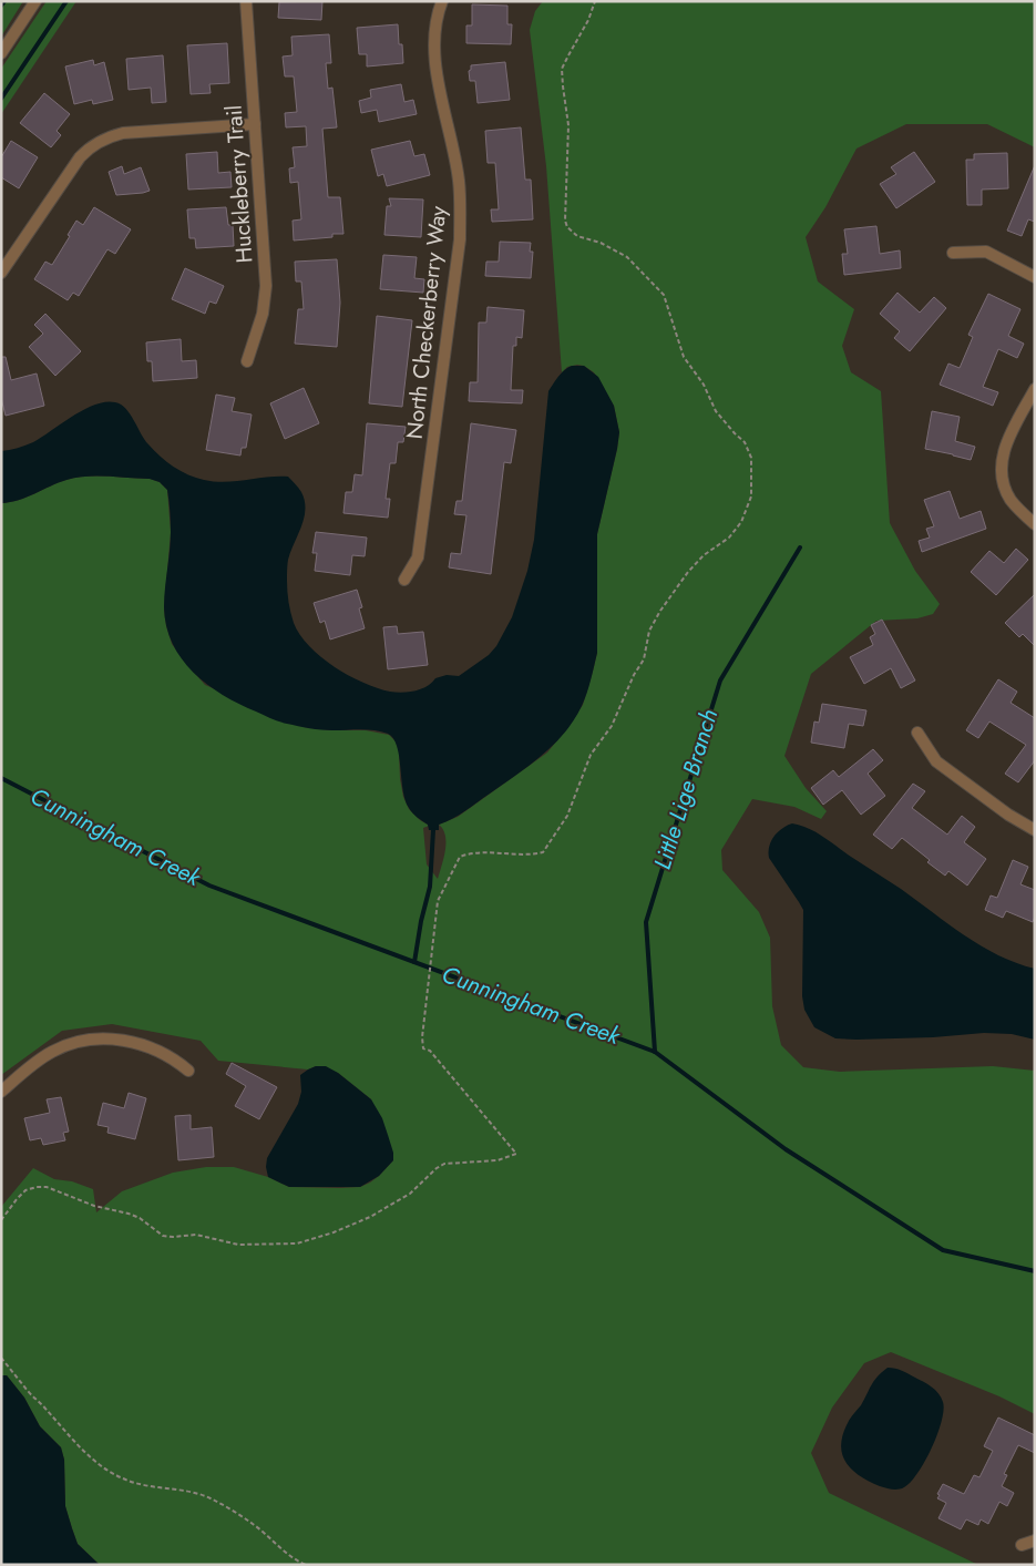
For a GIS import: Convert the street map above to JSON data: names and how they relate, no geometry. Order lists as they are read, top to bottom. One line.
{"streets":{"street":["Huckleberry Trail","North Checkerberry Way"]},"water":["Little Lige Branch","Cunningham Creek"]}
